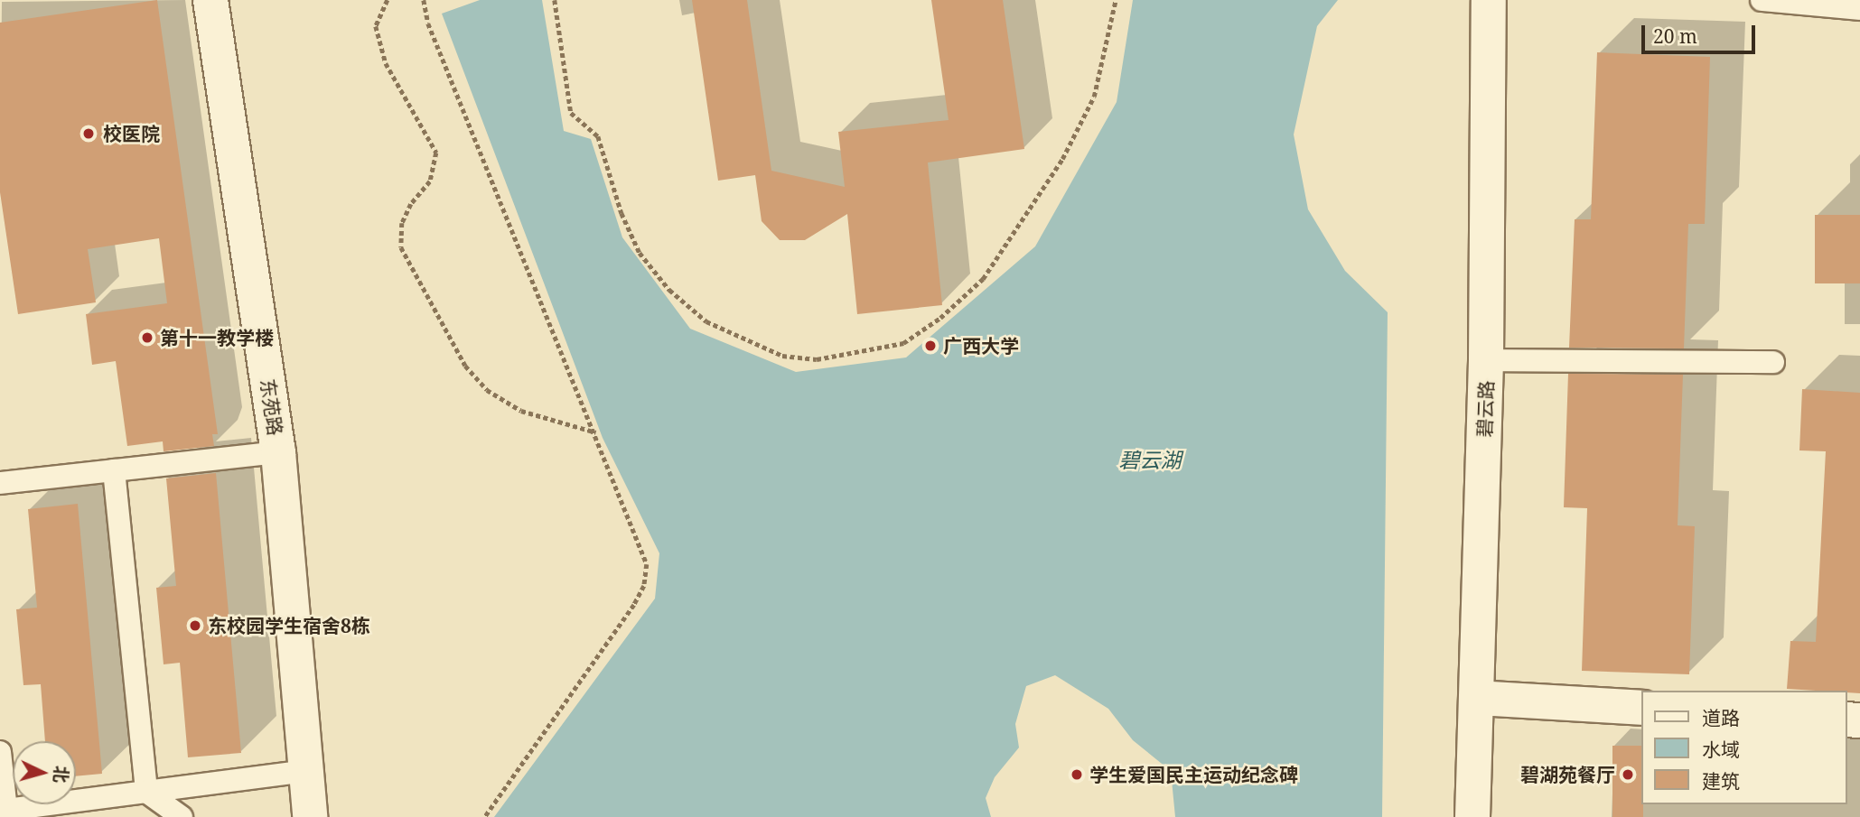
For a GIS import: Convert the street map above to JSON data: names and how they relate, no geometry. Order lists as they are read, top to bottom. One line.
{"streets":{"street":["东苑路","碧云路"]},"water":["碧云湖"],"places":["校医院","第十一教学楼","广西大学","东校园学生宿舍8栋","学生爱国民主运动纪念碑","碧湖苑餐厅"],"legend":["道路","水域","建筑"],"scale_bar":"20 m","north":"right"}
